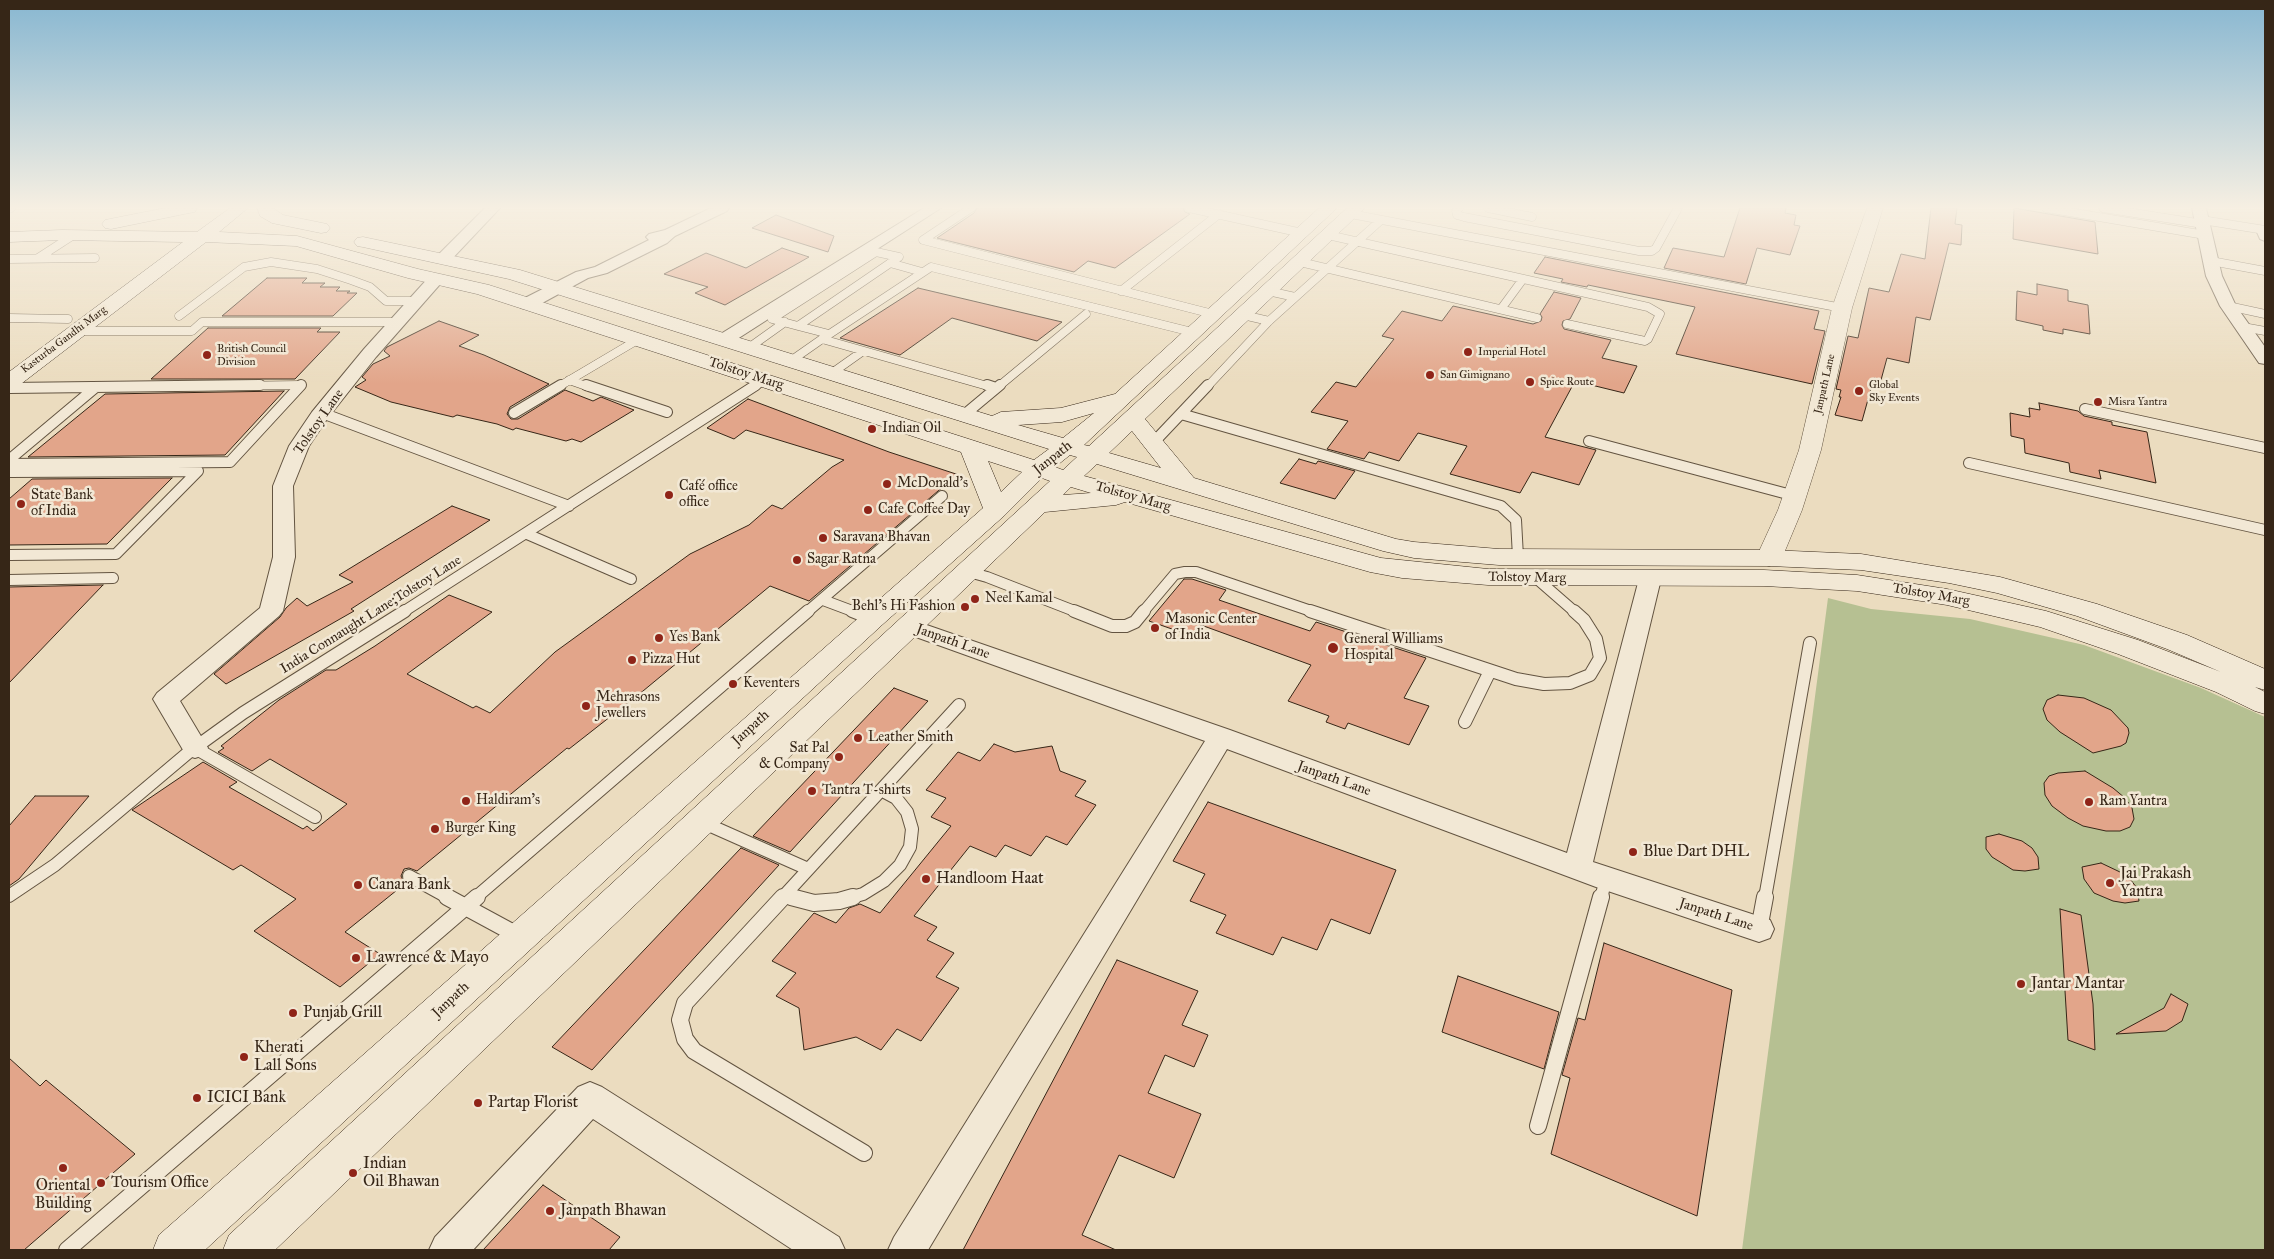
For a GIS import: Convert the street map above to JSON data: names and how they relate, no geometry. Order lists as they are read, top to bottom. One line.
{"streets":{"main road":["Kasturba Gandhi Marg","Tolstoy Marg","Janpath Lane","Janpath"],"street":["Tolstoy Lane"],"lane":["India Connaught Lane;Tolstoy Lane"]},"crossings":[["Tolstoy Marg","Janpath Lane"],["Tolstoy Marg","Tolstoy Lane"],["Tolstoy Marg","Janpath"],["Tolstoy Marg","India Connaught Lane;Tolstoy Lane"],["Janpath Lane","Janpath"],["Tolstoy Lane","India Connaught Lane;Tolstoy Lane"]],"places":["Imperial Hotel","British Council Division","San Gimignano","Spice Route","Global Sky Events","Misra Yantra","Indian Oil","McDonald's","Café office office","State Bank of India","Cafe Coffee Day","Saravana Bhavan","Sagar Ratna","Neel Kamal","Behl's Hi Fashion","Masonic Center of India","Yes Bank","General Williams Hospital","Pizza Hut","Keventers","Mehrasons Jewellers","Leather Smith","Sat Pal & Company","Tantra T-shirts","Haldiram's","Ram Yantra","Burger King","Blue Dart DHL","Handloom Haat","Jai Prakash Yantra","Canara Bank","Lawrence & Mayo","Jantar Mantar","Punjab Grill","Kherati Lall Sons","ICICI Bank","Partap Florist","Oriental Building","Indian Oil Bhawan","Tourism Office","Janpath Bhawan"]}
